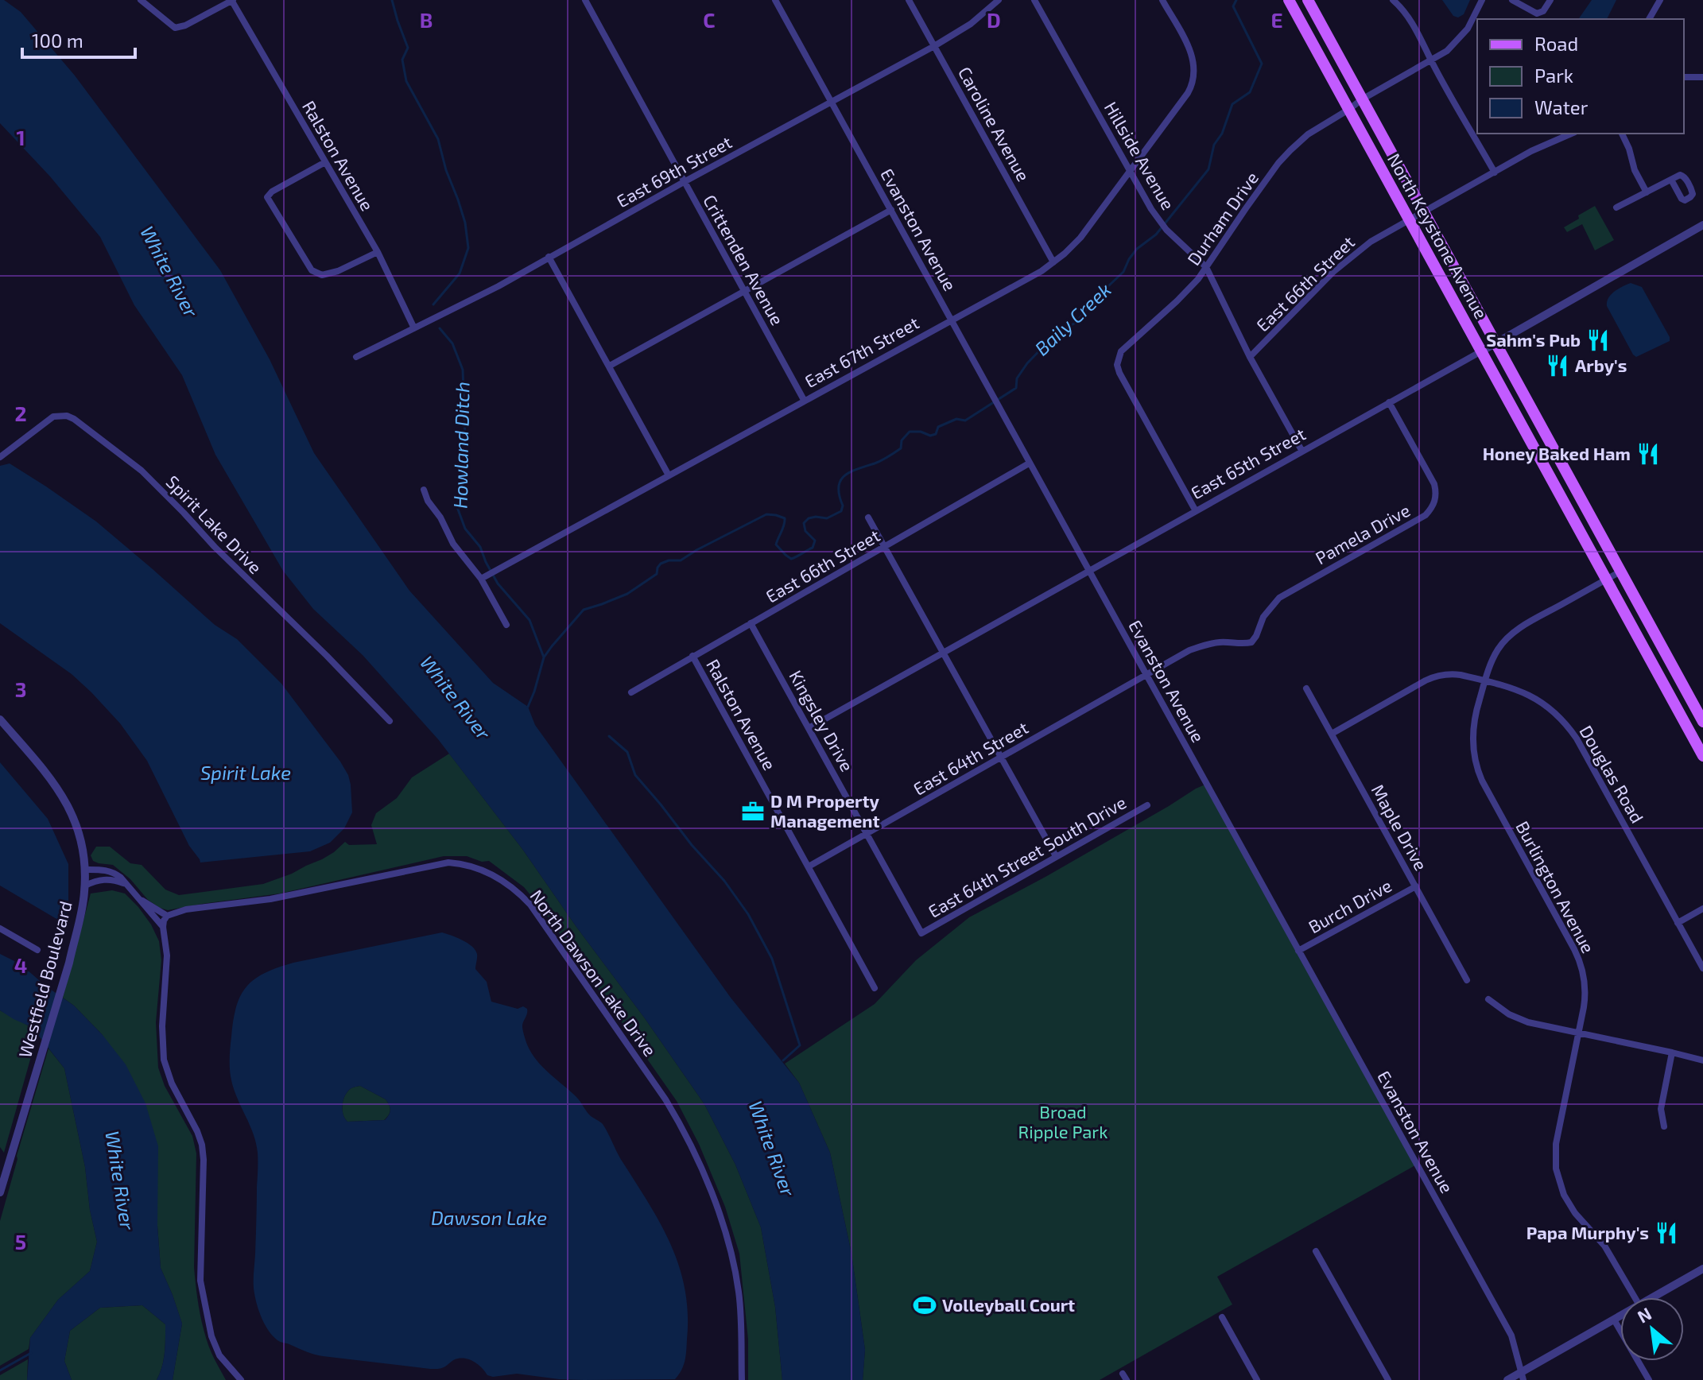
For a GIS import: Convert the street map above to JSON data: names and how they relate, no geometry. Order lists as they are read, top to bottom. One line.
{"streets":{"main road":["North Keystone Avenue"],"street":["Caroline Avenue","Ralston Avenue","Hillside Avenue","East 69th Street","Durham Drive","Evanston Avenue","Crittenden Avenue","East 66th Street","East 67th Street","East 65th Street","Spirit Lake Drive","Pamela Drive","Kingsley Drive","East 64th Street","Douglas Road","Maple Drive","East 64th Street South Drive","Burlington Avenue","Burch Drive","North Dawson Lake Drive","Westfield Boulevard"]},"crossings":[["Caroline Avenue","East 69th Street"],["Caroline Avenue","East 67th Street"],["Ralston Avenue","East 69th Street"],["Ralston Avenue","East 66th Street"],["Ralston Avenue","East 64th Street"],["Hillside Avenue","Durham Drive"],["Hillside Avenue","East 66th Street"],["Hillside Avenue","East 67th Street"],["Hillside Avenue","East 65th Street"],["East 69th Street","Evanston Avenue"],["East 69th Street","Crittenden Avenue"],["Durham Drive","North Keystone Avenue"],["Durham Drive","East 65th Street"],["Evanston Avenue","East 66th Street"],["Evanston Avenue","East 67th Street"],["Evanston Avenue","East 65th Street"],["Evanston Avenue","Pamela Drive"],["Evanston Avenue","East 64th Street"],["Evanston Avenue","Burch Drive"],["North Keystone Avenue","East 66th Street"],["North Keystone Avenue","East 65th Street"],["North Keystone Avenue","Burlington Avenue"],["Crittenden Avenue","East 67th Street"],["East 66th Street","Kingsley Drive"],["East 65th Street","Pamela Drive"],["East 65th Street","Kingsley Drive"],["Pamela Drive","East 64th Street"],["Kingsley Drive","East 64th Street"],["Kingsley Drive","East 64th Street South Drive"],["Douglas Road","Maple Drive"],["Douglas Road","Burlington Avenue"],["Maple Drive","Burch Drive"]],"water":["White River","Baily Creek","Howland Ditch","Spirit Lake","Dawson Lake"],"parks":["Broad Ripple Park"],"places":{"restaurant":["Sahm's Pub","Arby's","Honey Baked Ham","Papa Murphy's"],"office":["D M Property Management"],"sports":["Volleyball Court"]},"legend":["Road","Park","Water"],"scale_bar":"100 m","north":"top left","grid":{"columns":["B","C","D","E"],"rows":["1","2","3","4","5"]}}
